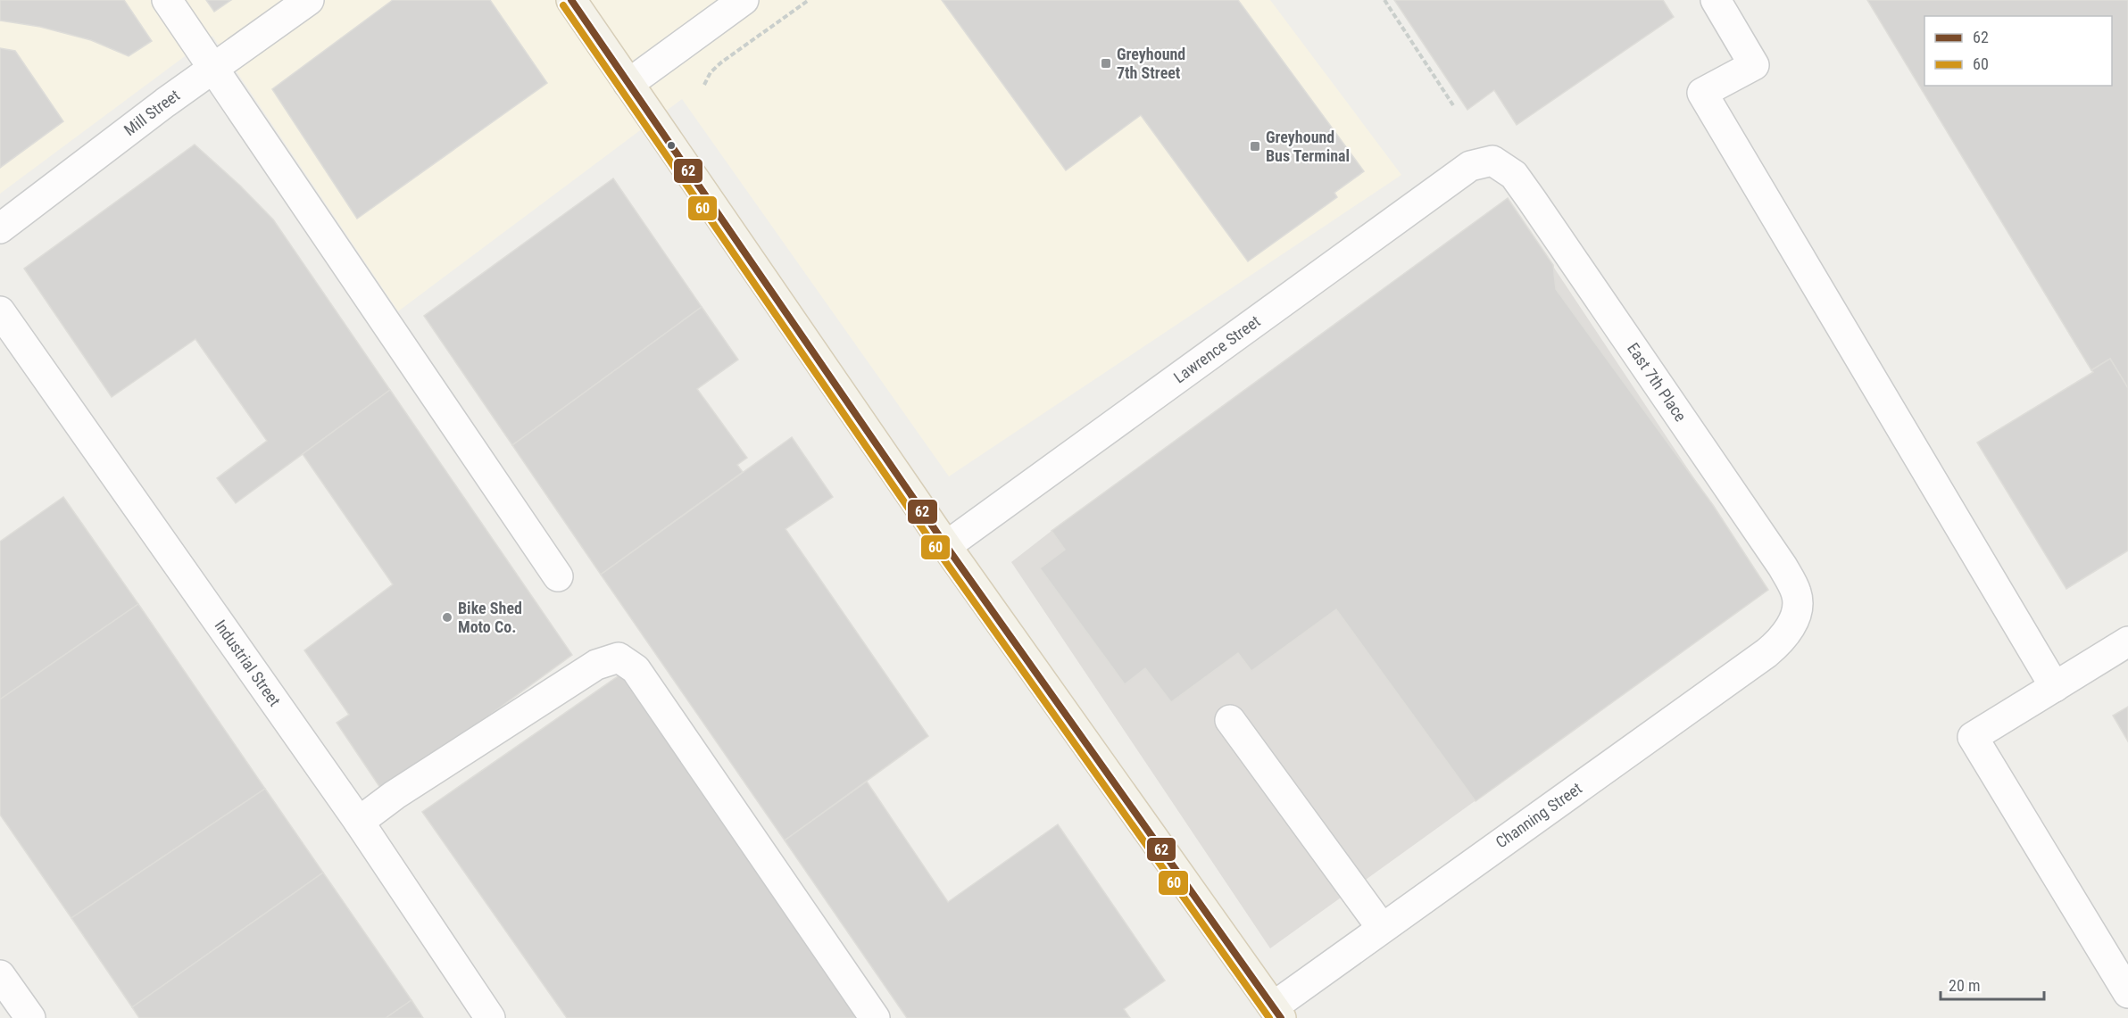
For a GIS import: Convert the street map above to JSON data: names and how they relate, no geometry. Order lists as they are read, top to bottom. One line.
{"streets":{"street":["Mill Street","Lawrence Street","East 7th Place","Industrial Street","Channing Street"]},"crossings":[["Lawrence Street","East 7th Place"],["East 7th Place","Channing Street"]],"places":{"transit":["Greyhound 7th Street","Greyhound Bus Terminal"],"other":["Bike Shed Moto Co."]},"lines":["transit line 62","transit line 60"],"legend":["62","60"],"scale_bar":"20 m"}
